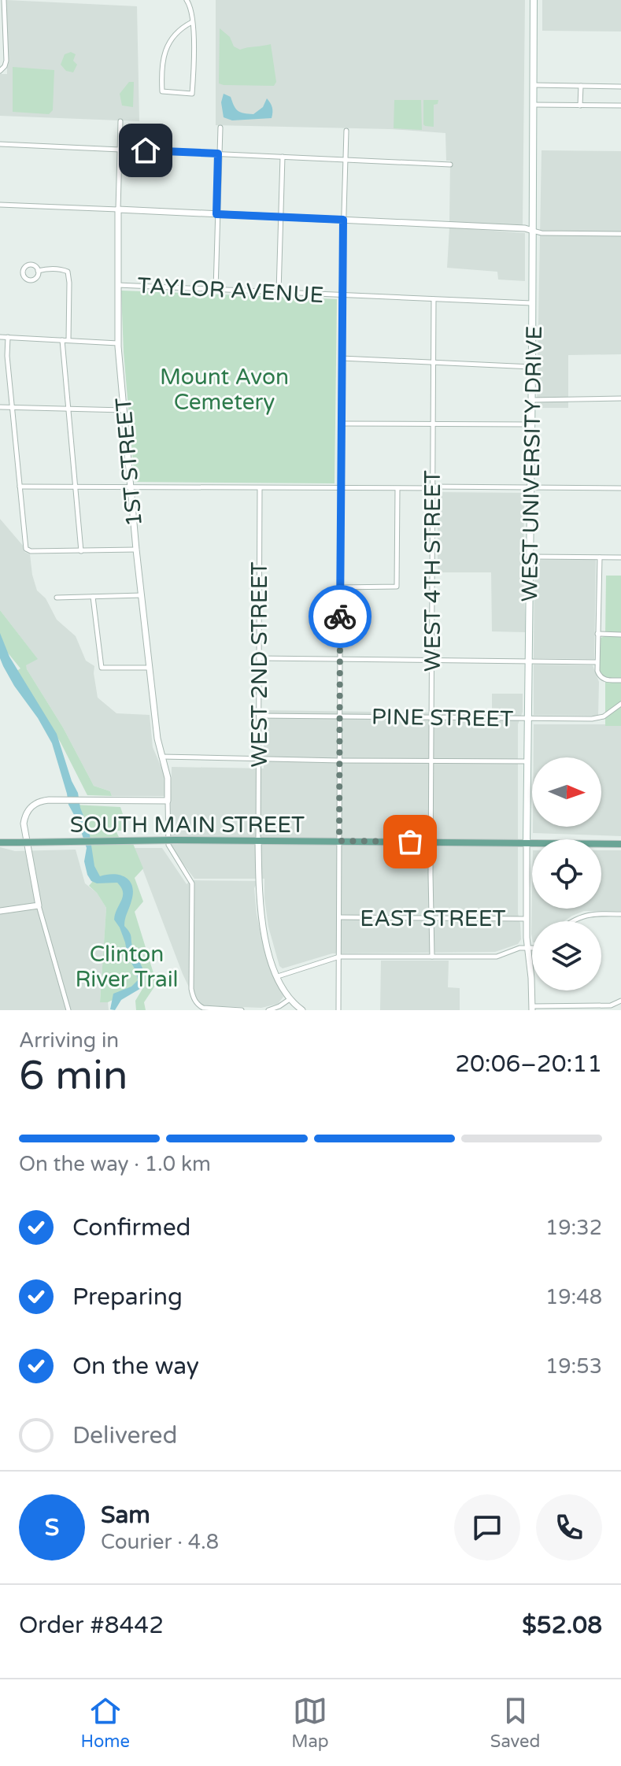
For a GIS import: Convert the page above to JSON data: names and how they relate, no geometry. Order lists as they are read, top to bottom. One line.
{"streets":{"main road":["WEST UNIVERSITY DRIVE","SOUTH MAIN STREET"],"street":["TAYLOR AVENUE","1ST STREET","WEST 4TH STREET","WEST 2ND STREET","PINE STREET","EAST STREET"]},"crossings":[["TAYLOR AVENUE","1ST STREET"],["TAYLOR AVENUE","WEST UNIVERSITY DRIVE"],["TAYLOR AVENUE","WEST 4TH STREET"],["WEST UNIVERSITY DRIVE","PINE STREET"],["WEST UNIVERSITY DRIVE","SOUTH MAIN STREET"],["WEST 4TH STREET","PINE STREET"],["WEST 4TH STREET","SOUTH MAIN STREET"],["WEST 4TH STREET","EAST STREET"],["WEST 2ND STREET","PINE STREET"],["WEST 2ND STREET","SOUTH MAIN STREET"]],"parks":["Mount Avon Cemetery","Clinton River Trail"],"north":"right","page":{"heading":["6 min","Arriving in","20:06–20:11"],"panel":["Sam","Courier · 4.8","Order #8442","$52.08"],"bar":"On the way · 1.0 km","list":[["Confirmed","19:32"],["Preparing","19:48"],["On the way","19:53"],"Delivered"],"round":"S","tabs":["Home","Map","Saved"]}}
